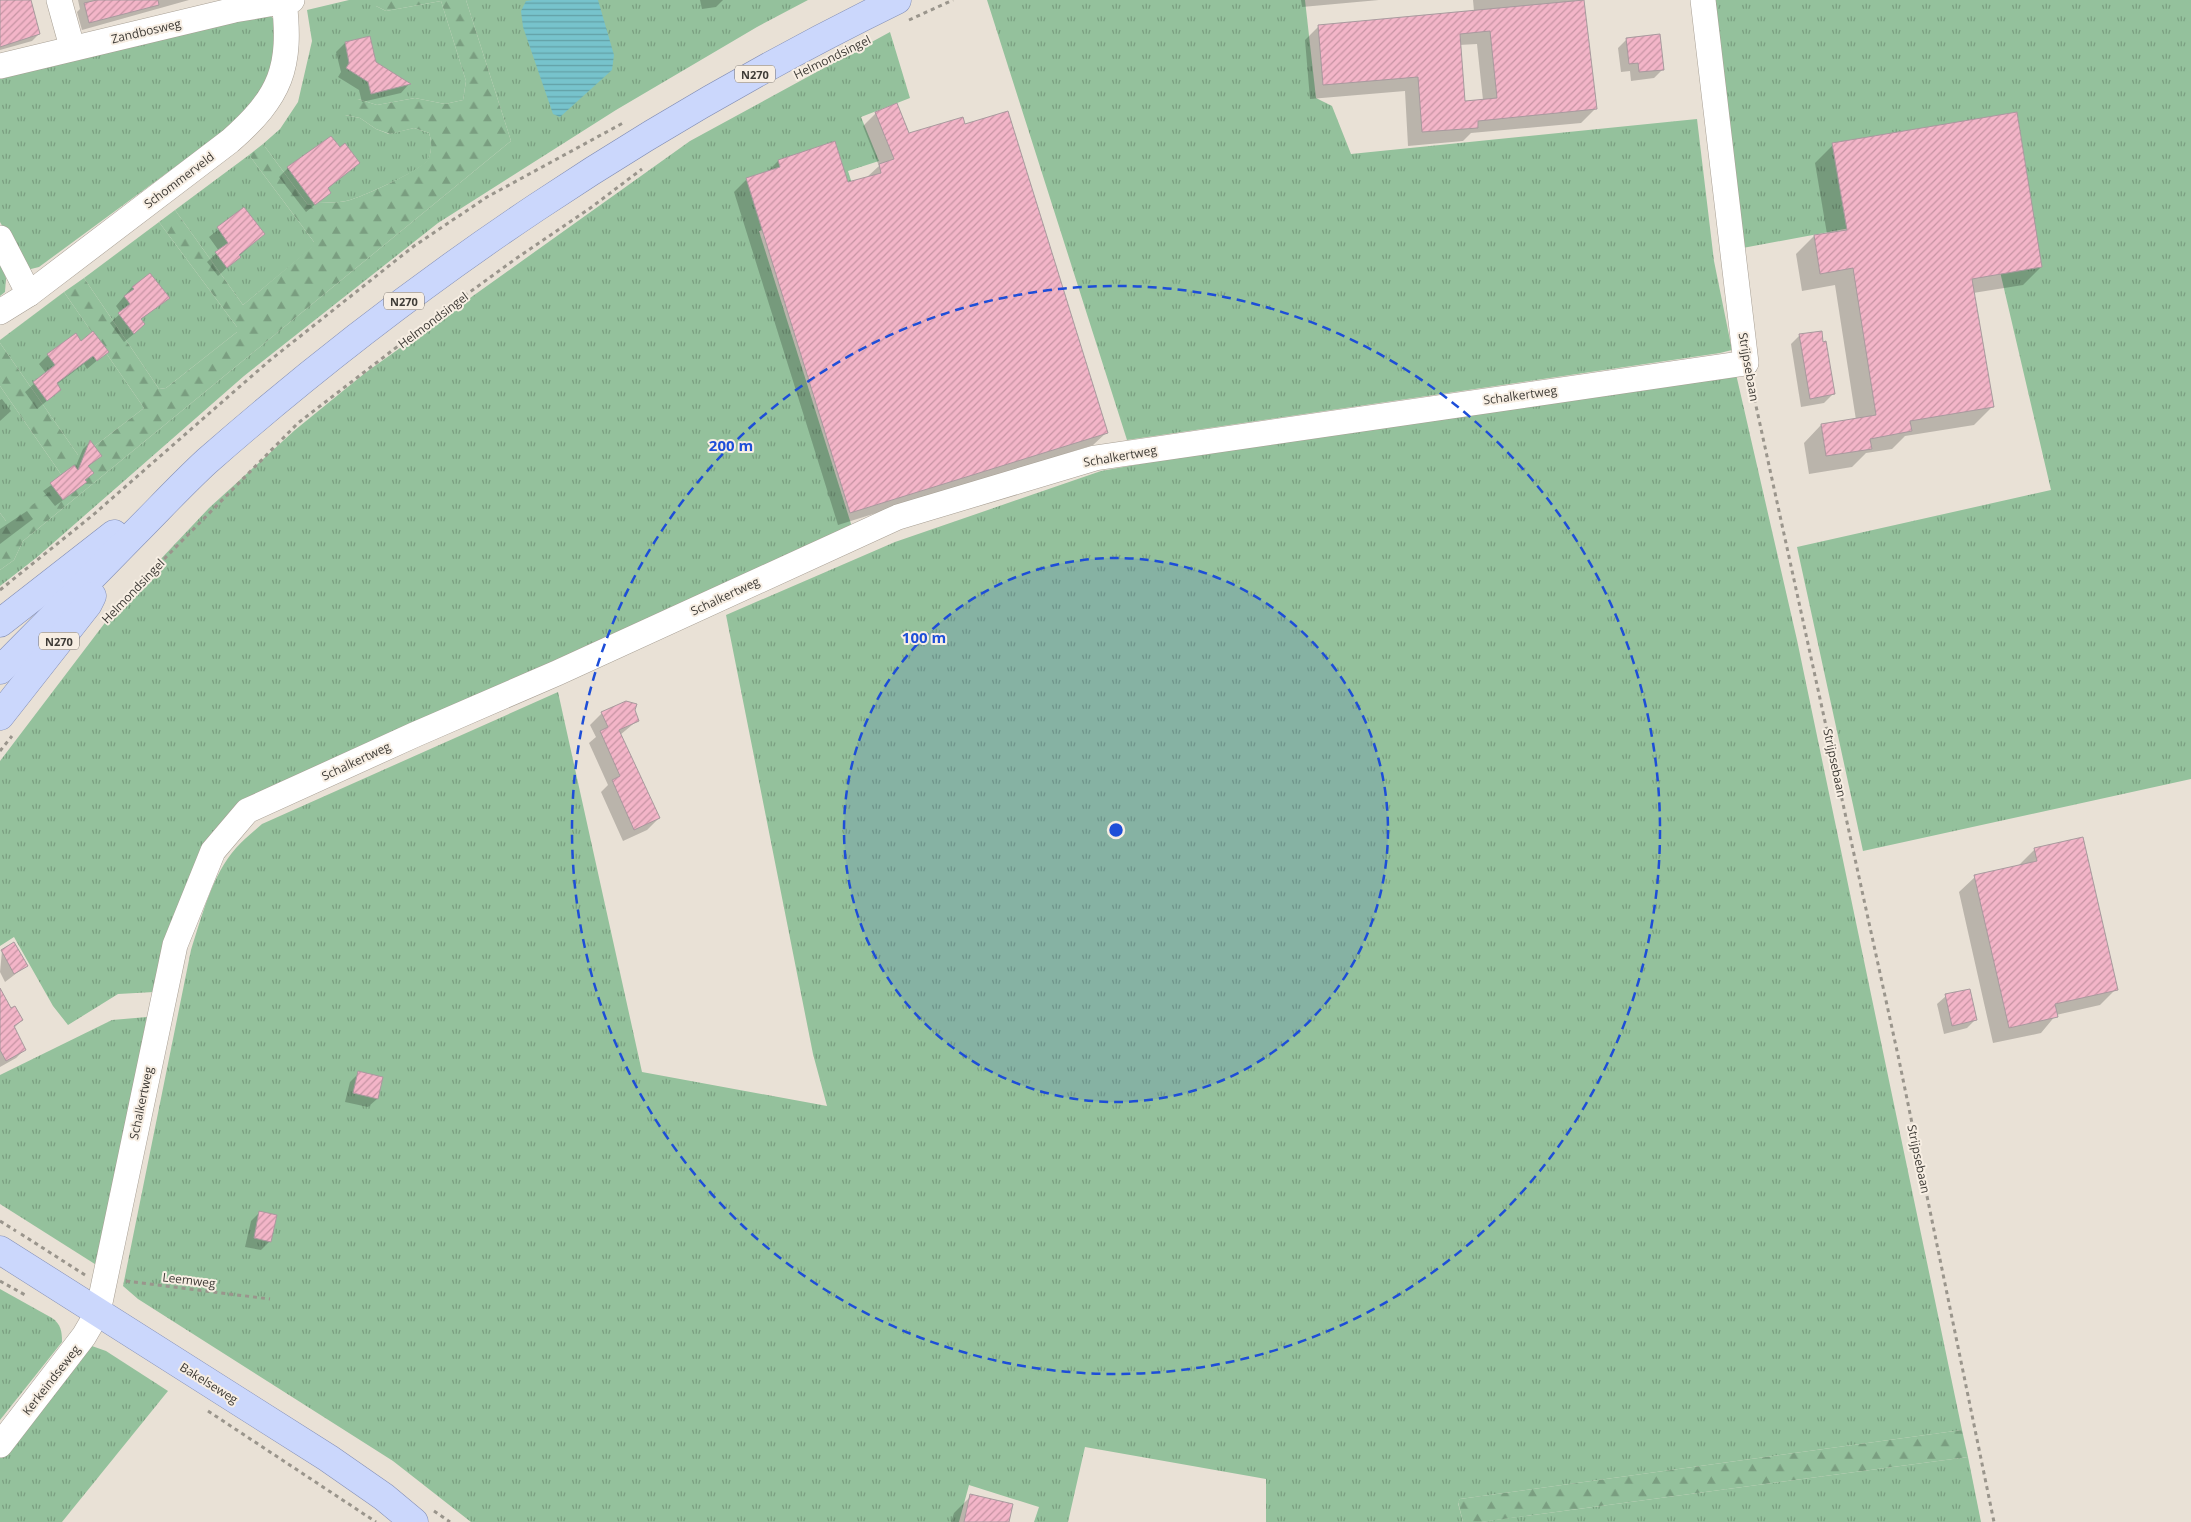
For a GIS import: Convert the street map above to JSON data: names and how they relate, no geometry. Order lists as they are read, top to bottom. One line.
{"streets":{"main road":["Helmondsingel","N270","Bakelseweg"],"street":["Zandbosweg","Schommerveld","Strijpsebaan","Schalkertweg","Kerkeindseweg"],"path":["Leemweg"]},"crossings":[["Zandbosweg","Schommerveld"],["Helmondsingel","N270"],["Strijpsebaan","Schalkertweg"],["Schalkertweg","Leemweg"],["Schalkertweg","Kerkeindseweg"],["Schalkertweg","Bakelseweg"],["Kerkeindseweg","Bakelseweg"]],"rings":["200 m","100 m"]}
